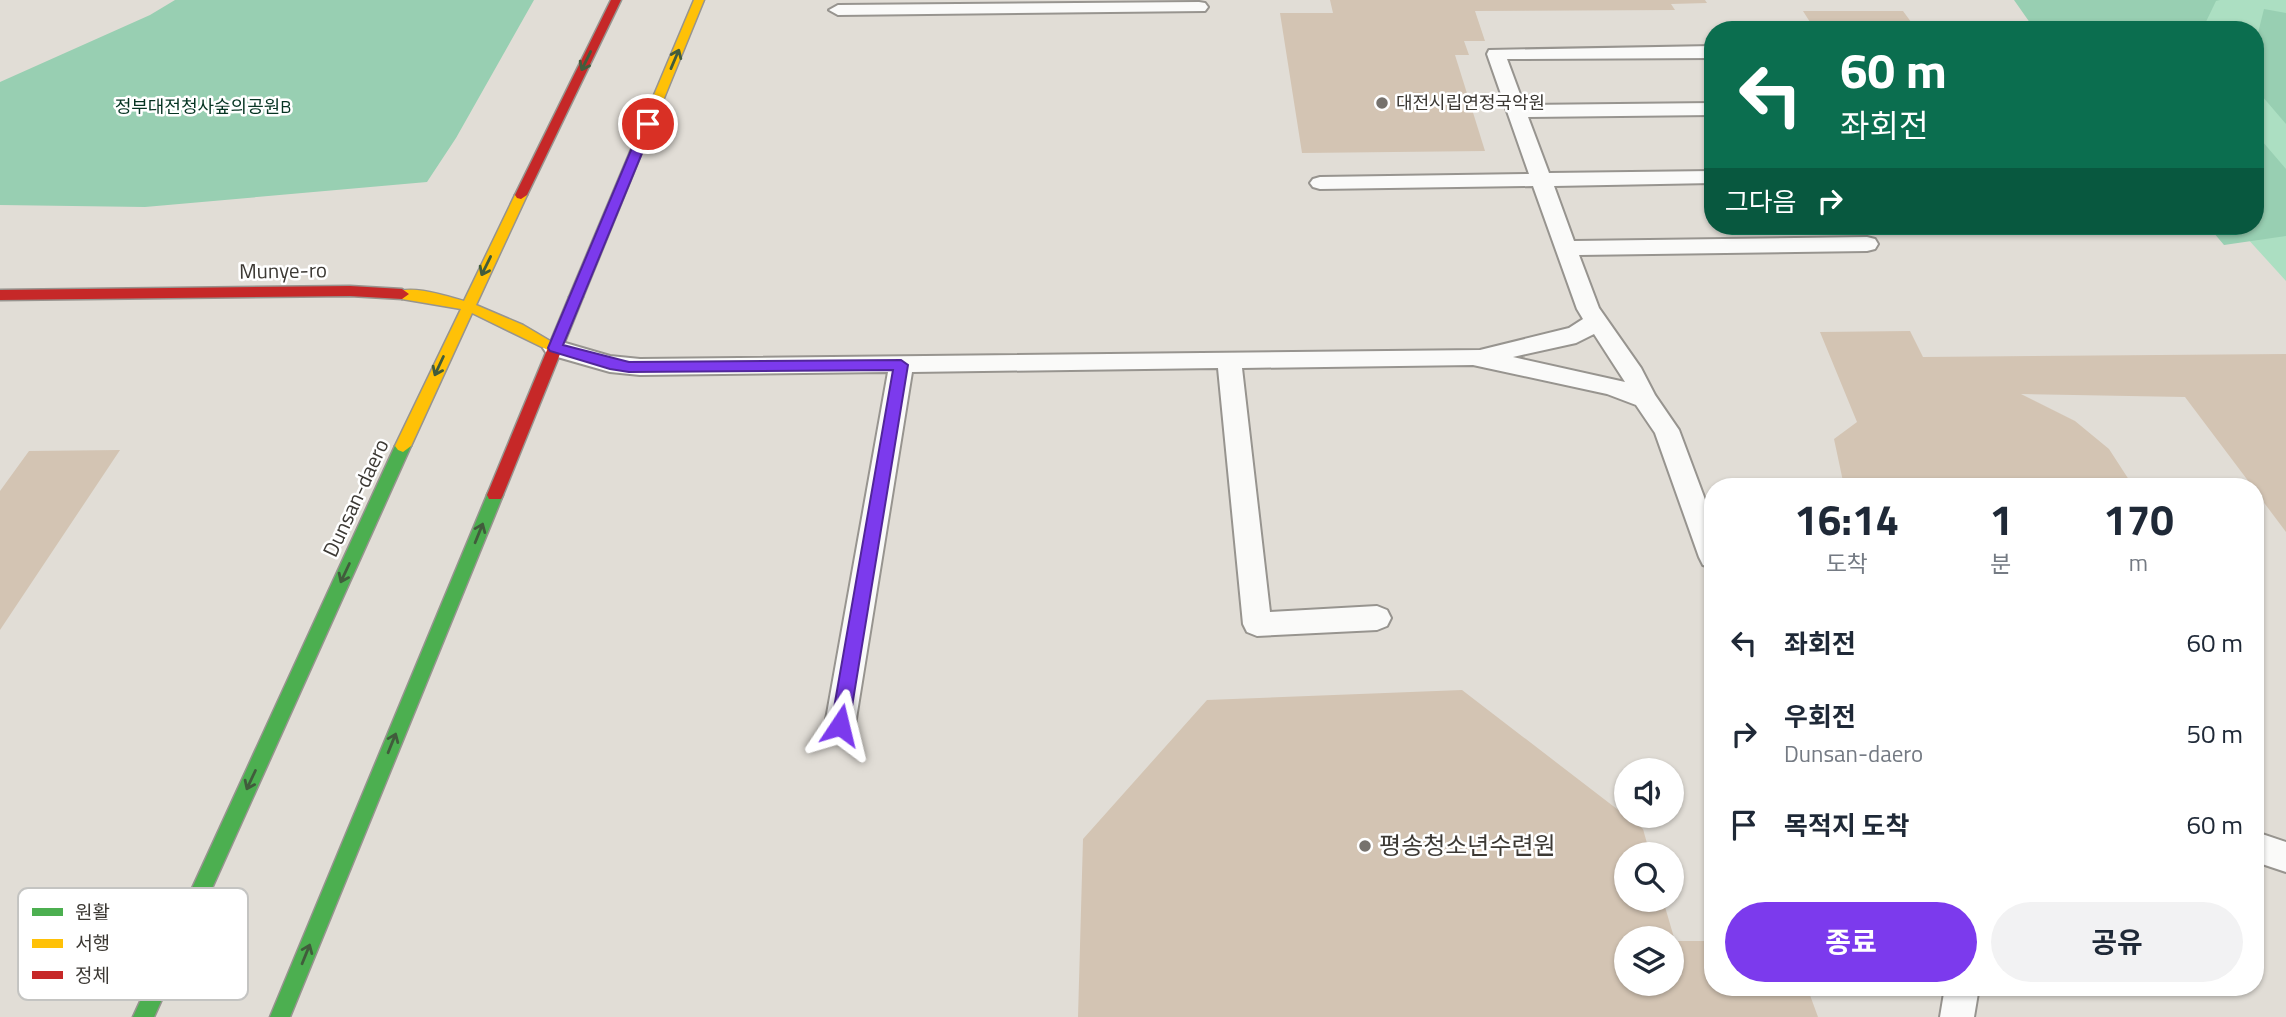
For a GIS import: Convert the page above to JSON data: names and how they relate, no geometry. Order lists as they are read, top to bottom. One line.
{"streets":{"main road":["Munye-ro","Dunsan-daero"]},"crossings":[["Munye-ro","Dunsan-daero"]],"parks":["정부대전청사숲의공원B"],"places":["대전시립연정국악원","평송청소년수련원"],"legend":["원활","서행","정체"],"page":{"turn":["60 m","좌회전"],"then":"그다음","eta":["16:14","도착","1","분","170","m"],"list":[{"name":"좌회전","value":"60 m"},{"name":"우회전","note":"Dunsan-daero","value":"50 m"},{"name":"목적지 도착","value":"60 m"}],"buttons":["종료","공유"]}}
